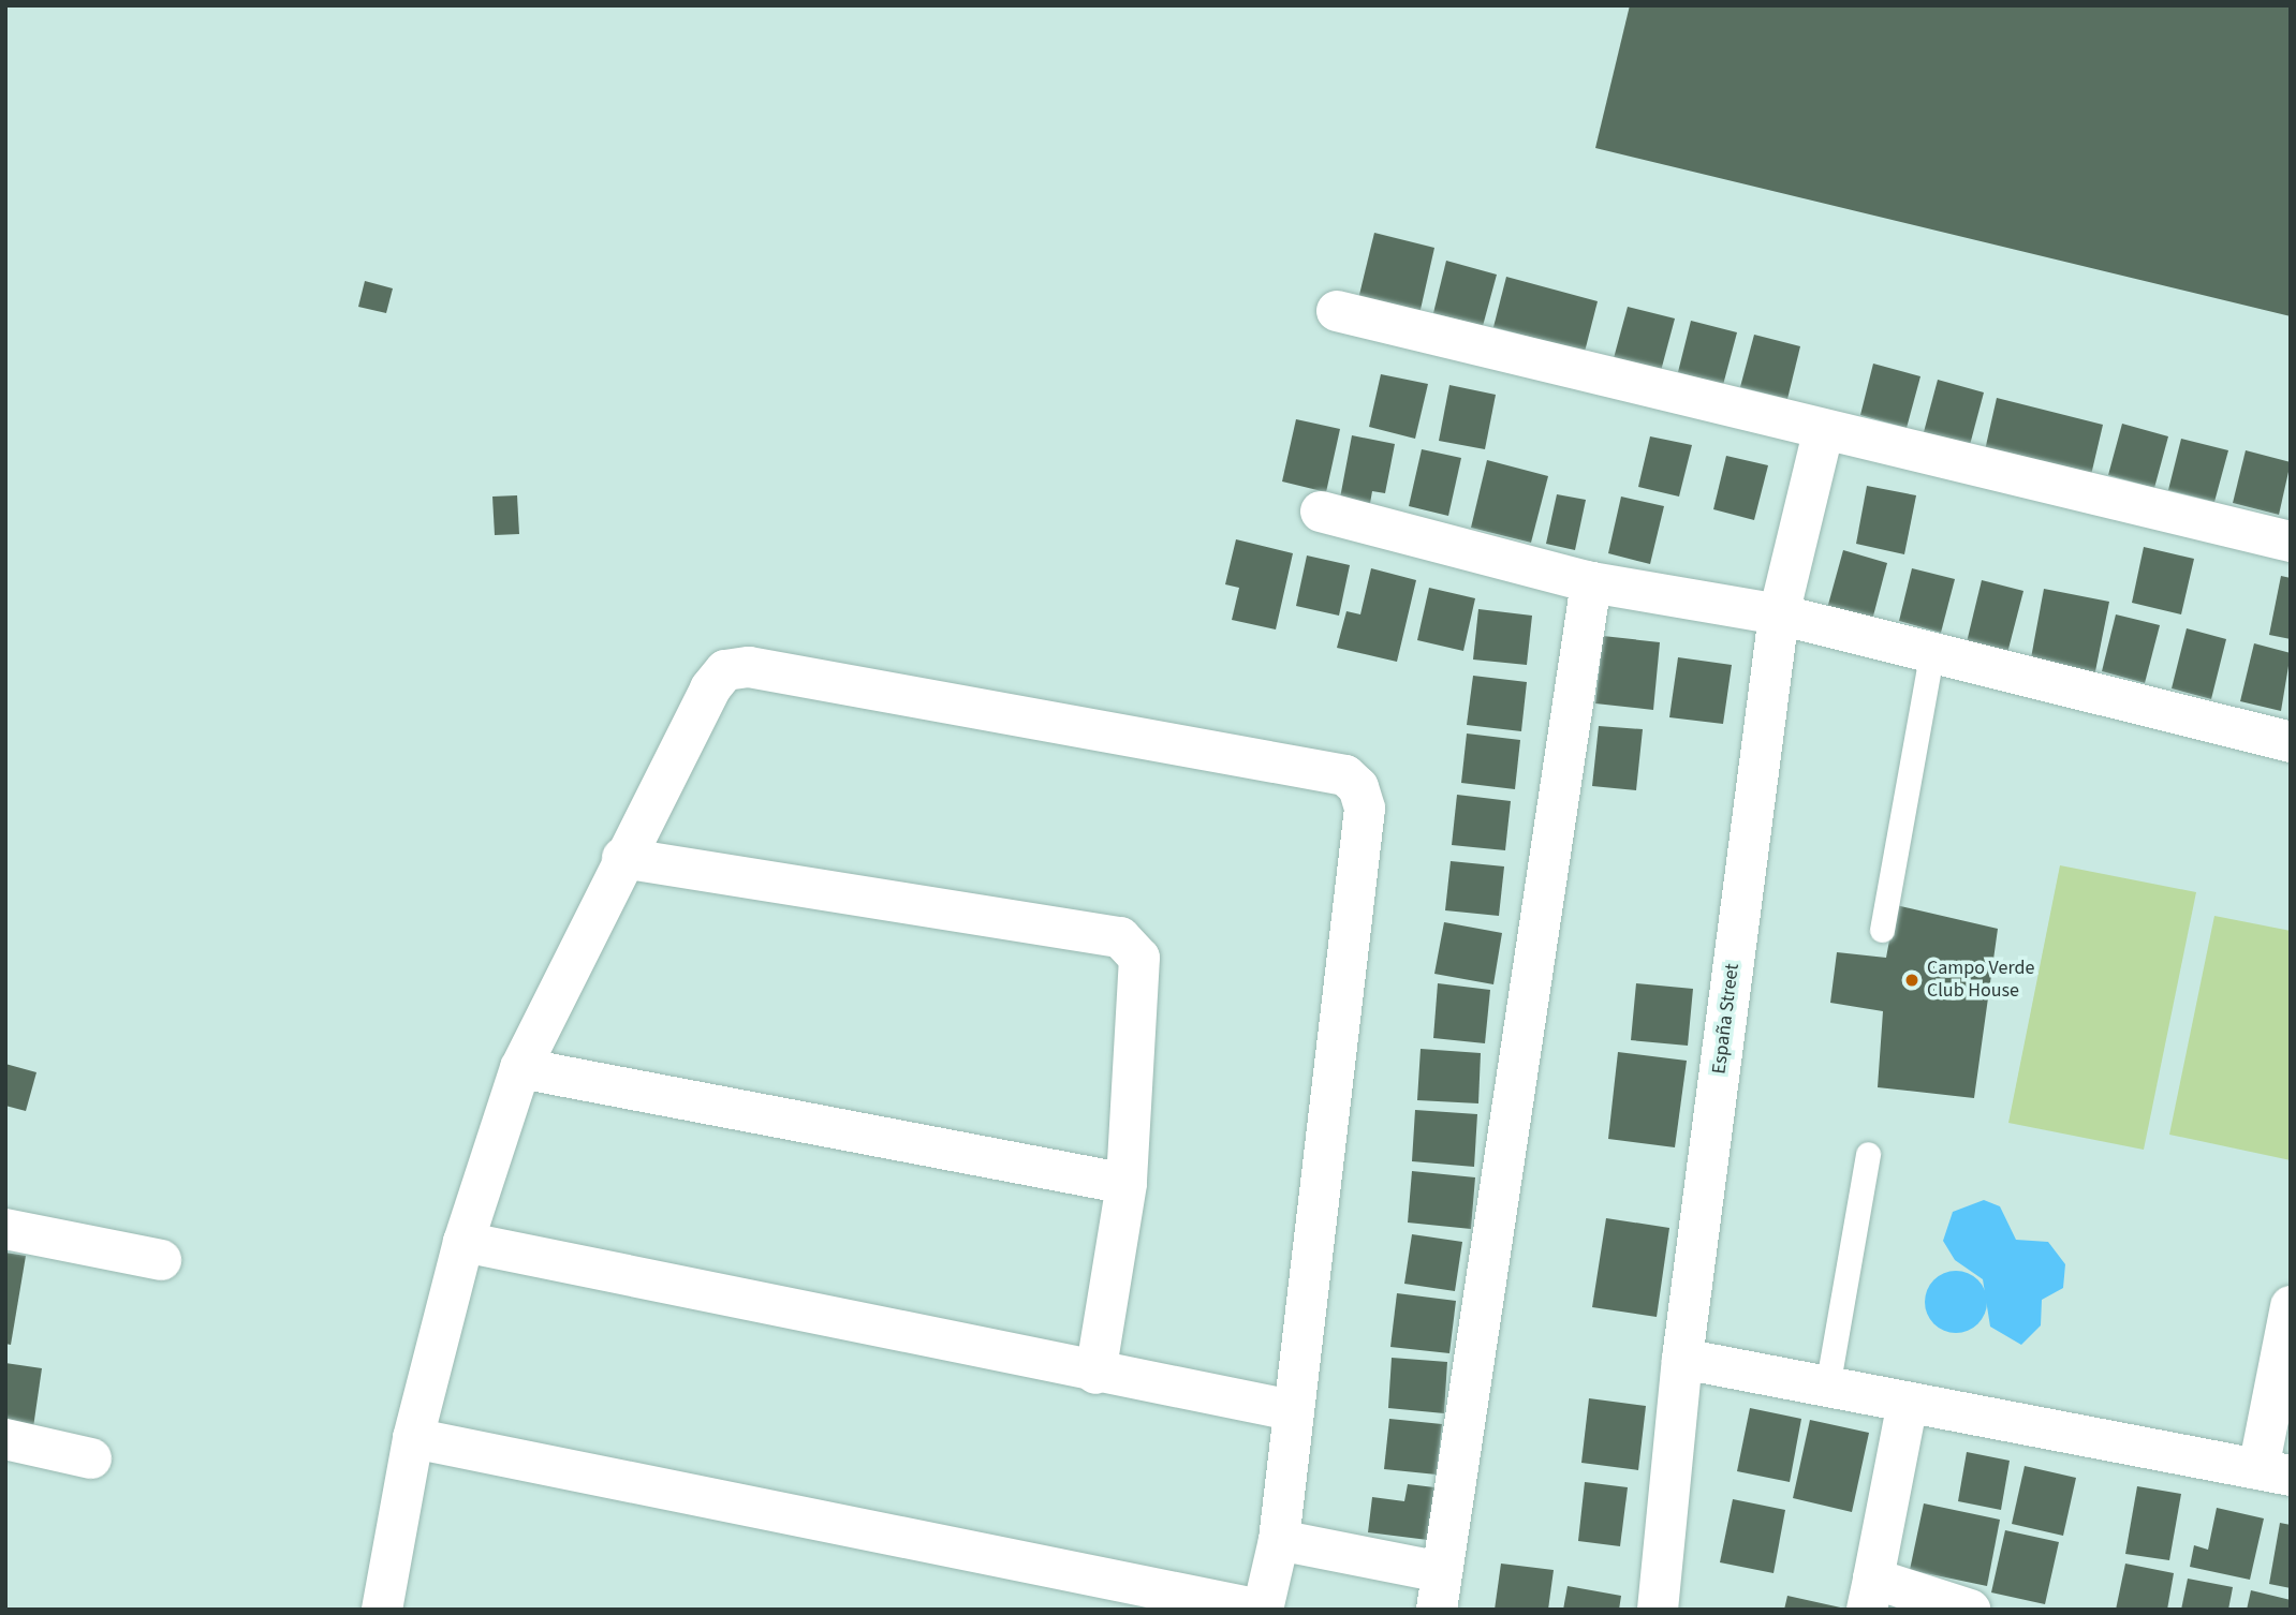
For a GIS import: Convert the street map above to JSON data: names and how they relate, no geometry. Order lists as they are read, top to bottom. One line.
{"streets":{"street":["España Street"]},"places":["Campo Verde Club House"]}
